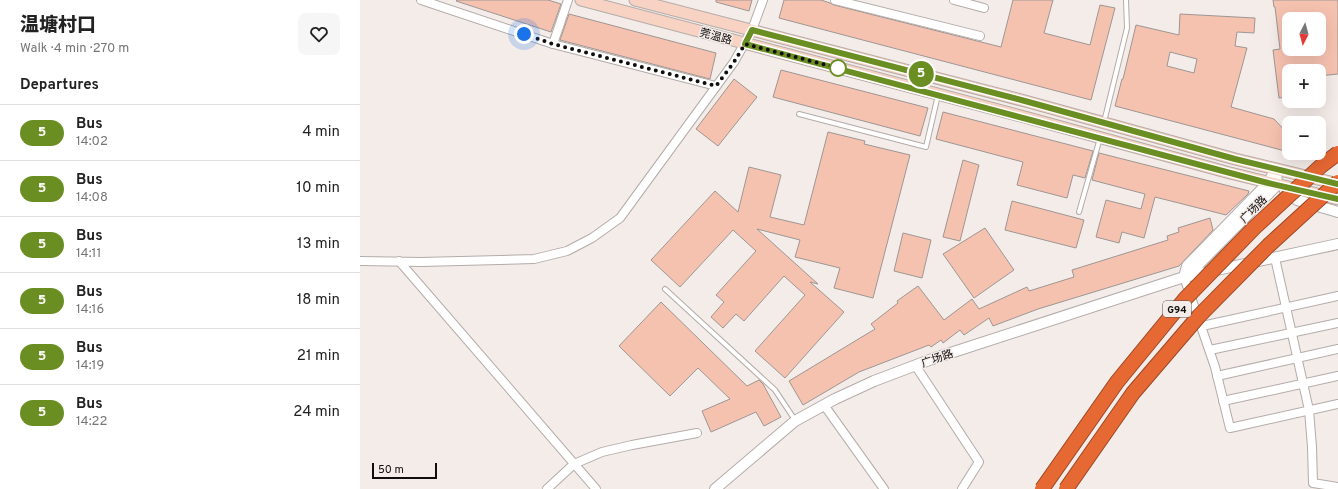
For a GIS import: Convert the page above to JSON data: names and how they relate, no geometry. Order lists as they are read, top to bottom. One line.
{"streets":{"highway":["G94"],"main road":["莞温路"],"street":["广场路"]},"crossings":[["莞温路","广场路"],["莞温路","G94"]],"lines":["bus line 5"],"scale_bar":"50 m","north":"bottom","page":{"heading":[["温塘村口","Walk · 4 min · 270 m"],"Departures"],"on_map":"5","map_buttons":["+","−"],"list":[{"mark":"5","name":"Bus","note":"14:02","value":"4 min"},{"mark":"5","name":"Bus","note":"14:08","value":"10 min"},{"mark":"5","name":"Bus","note":"14:11","value":"13 min"},{"mark":"5","name":"Bus","note":"14:16","value":"18 min"},{"mark":"5","name":"Bus","note":"14:19","value":"21 min"},{"mark":"5","name":"Bus","note":"14:22","value":"24 min"}],"scale":"50 m"}}
